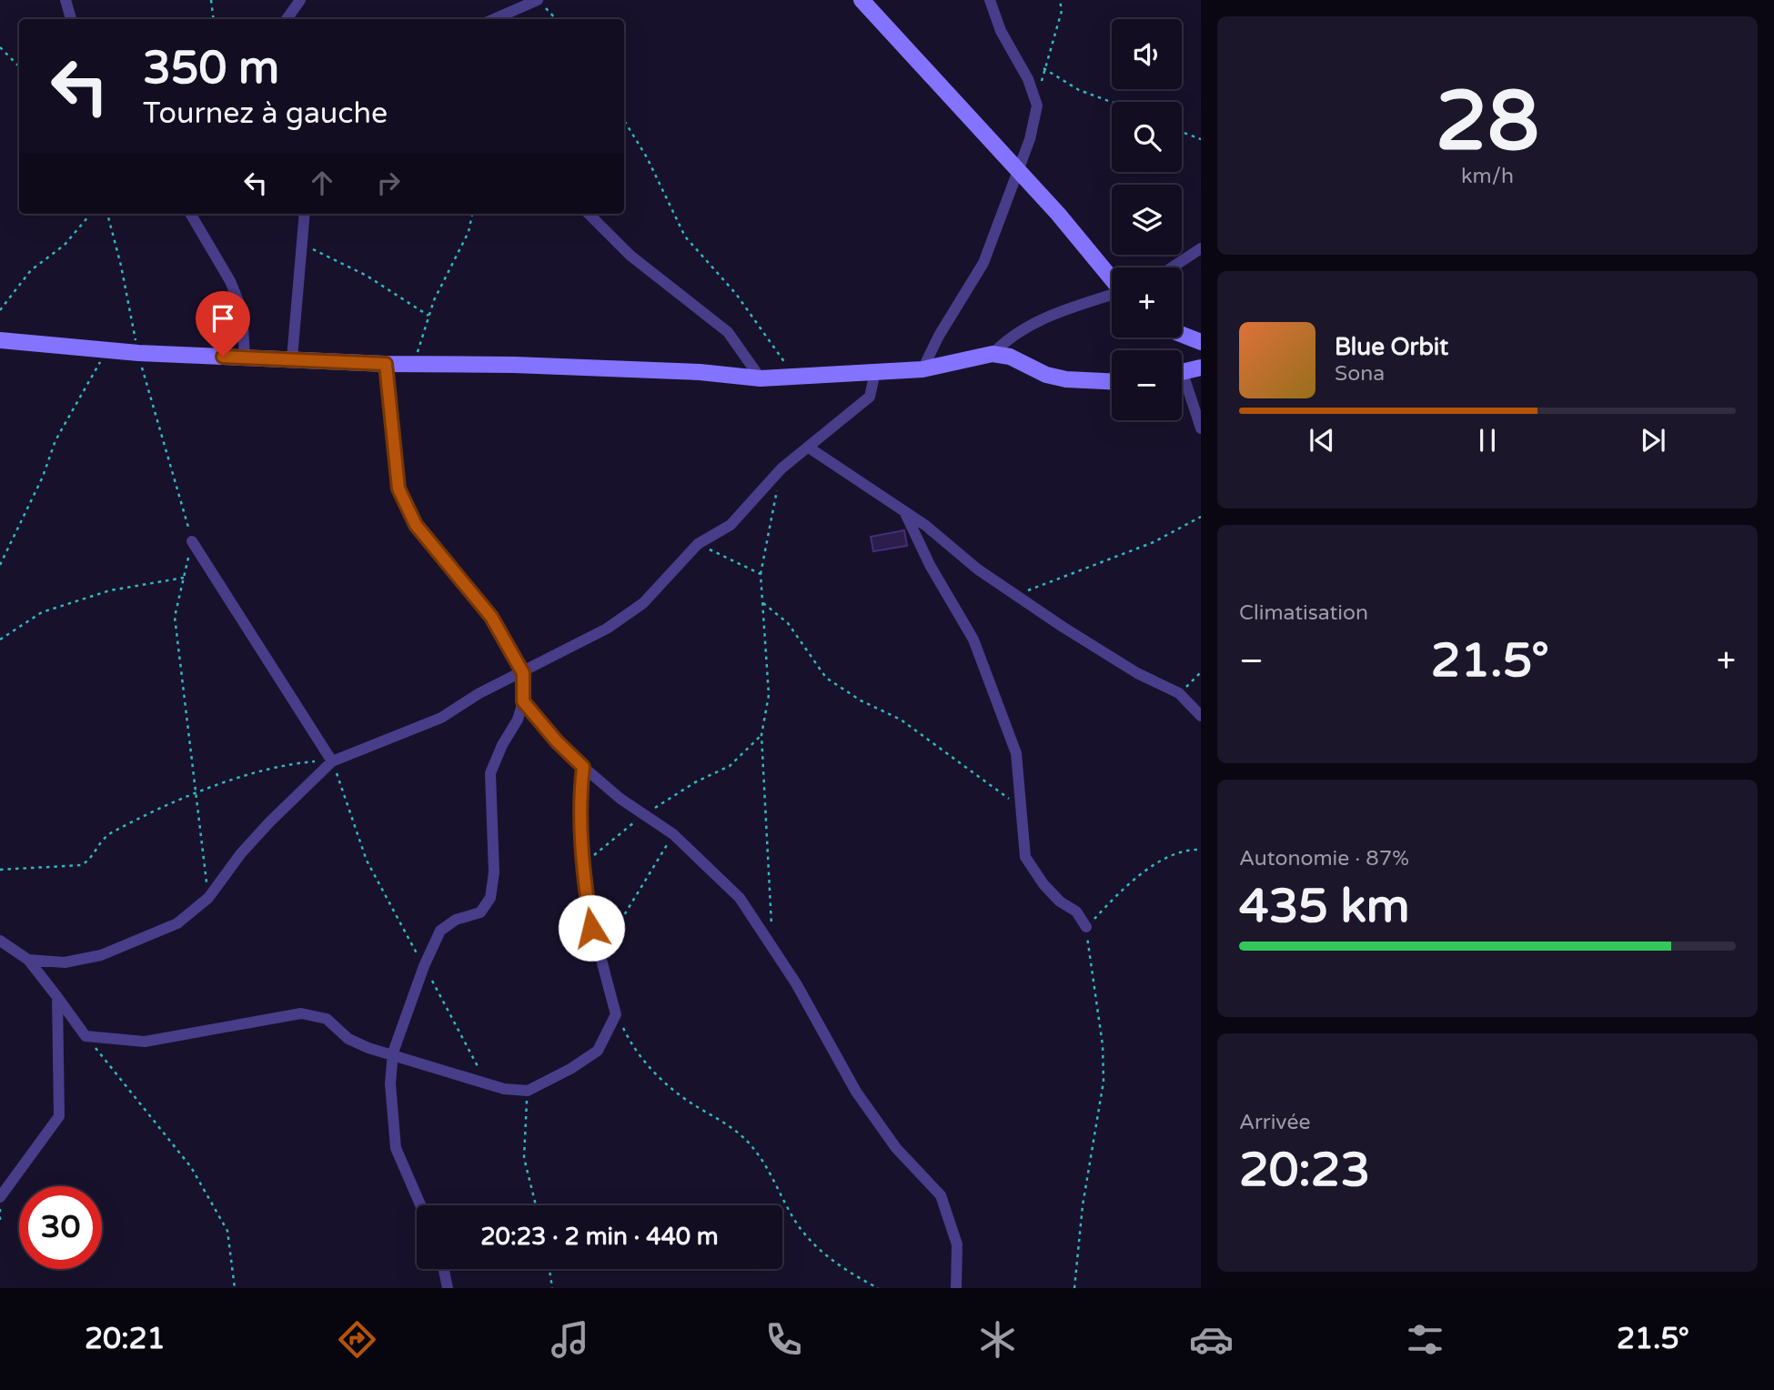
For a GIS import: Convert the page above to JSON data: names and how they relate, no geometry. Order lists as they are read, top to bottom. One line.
{"page":{"tile":[["28","km/h"],"Climatisation",["Autonomie · 87%","435 km"],["Arrivée","20:23"]],"map_buttons":["+","−"],"turn":["350 m","Tournez à gauche"],"song":["Blue Orbit","Sona"],"heat":["−","21.5°","+"],"limit":"30","trip":"20:23 · 2 min · 440 m","tabs":["20:21","21.5°"]}}
